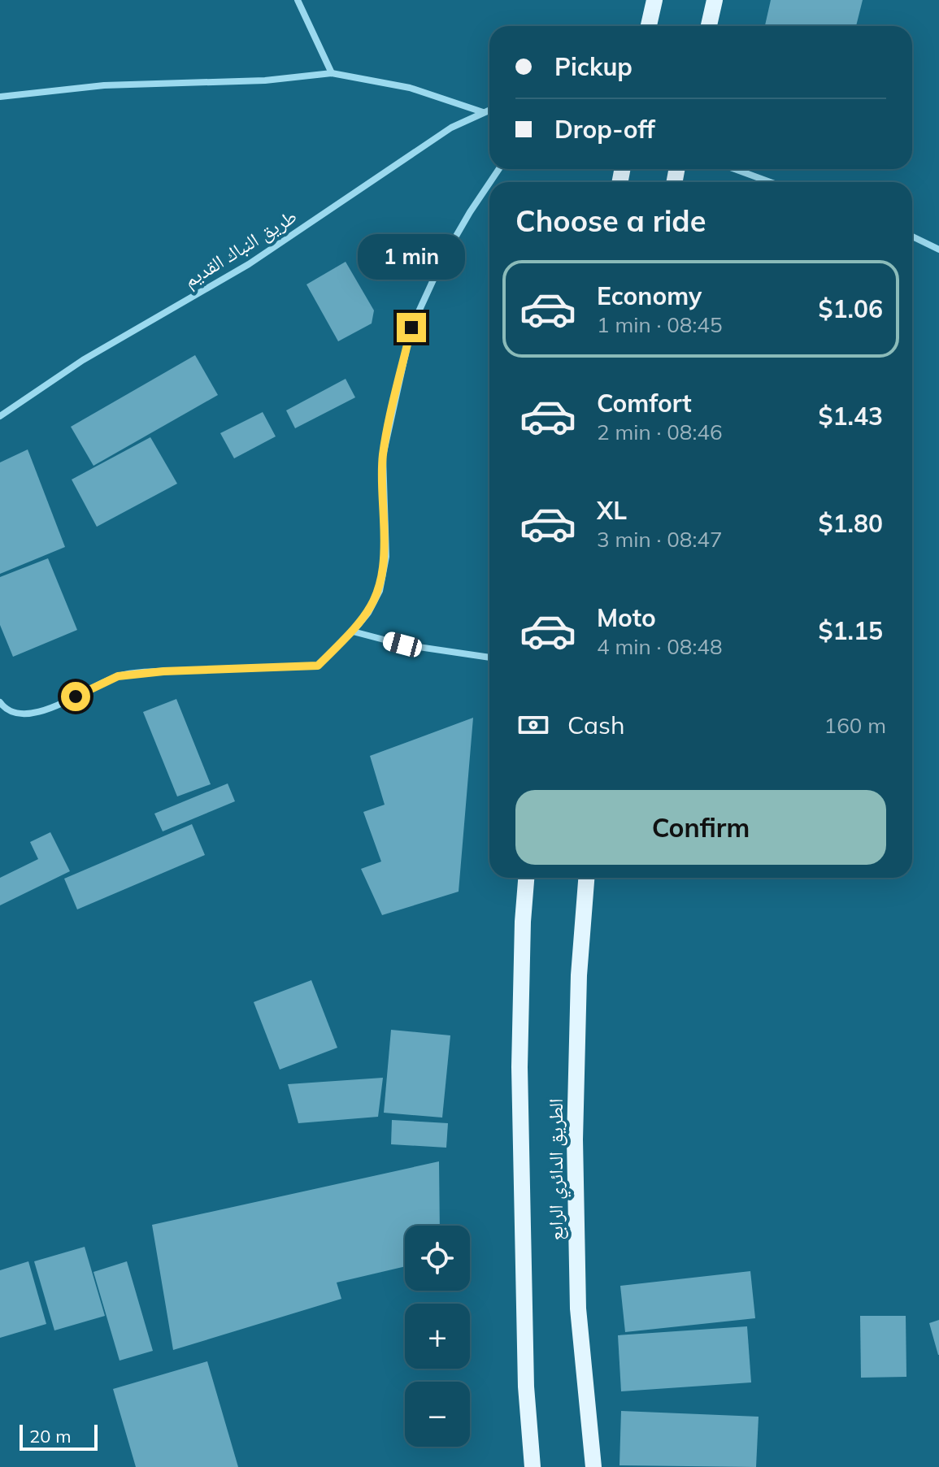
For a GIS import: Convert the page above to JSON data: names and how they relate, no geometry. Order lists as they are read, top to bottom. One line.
{"streets":{"main road":["الطريق الدائري الرابع"],"street":["طريق النباك القديم"]},"scale_bar":"20 m","page":{"banner":["Pickup","Drop-off"],"heading":"Choose a ride","bubble":"1 min","list":[{"name":"Economy","note":"1 min · 08:45","value":"$1.06"},{"name":"Comfort","note":"2 min · 08:46","value":"$1.43"},{"name":"XL","note":"3 min · 08:47","value":"$1.80"},{"name":"Moto","note":"4 min · 08:48","value":"$1.15"}],"pay":["Cash","160 m"],"buttons":"Confirm","map_buttons":["+","−"],"scale":"20 m"}}
